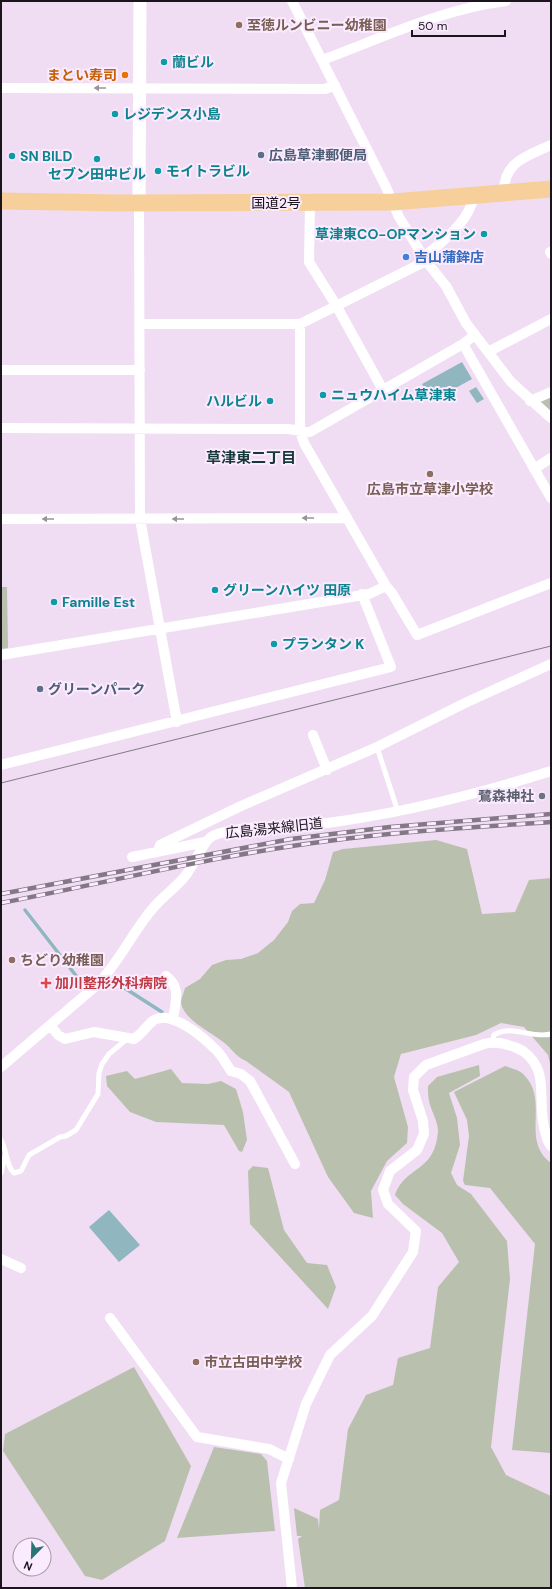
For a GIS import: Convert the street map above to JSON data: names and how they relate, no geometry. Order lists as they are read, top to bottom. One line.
{"streets":{"highway":["国道2号"],"street":["広島湯来線旧道"]},"districts":["草津東二丁目"],"places":{"other":["至徳ルンビニー幼稚園","蘭ビル","まとい寿司","レジデンス小島","広島草津郵便局","SN BILD","セブン田中ビル","モイトラビル","草津東CO-OPマンション","吉山蒲鉾店","ニュウハイム草津東","ハルビル","広島市立草津小学校","グリーンハイツ 田原","Famille Est","プランタン K","グリーンパーク","鷺森神社","ちどり幼稚園","市立古田中学校"],"health":["加川整形外科病院"]},"scale_bar":"50 m","north":"bottom left"}
